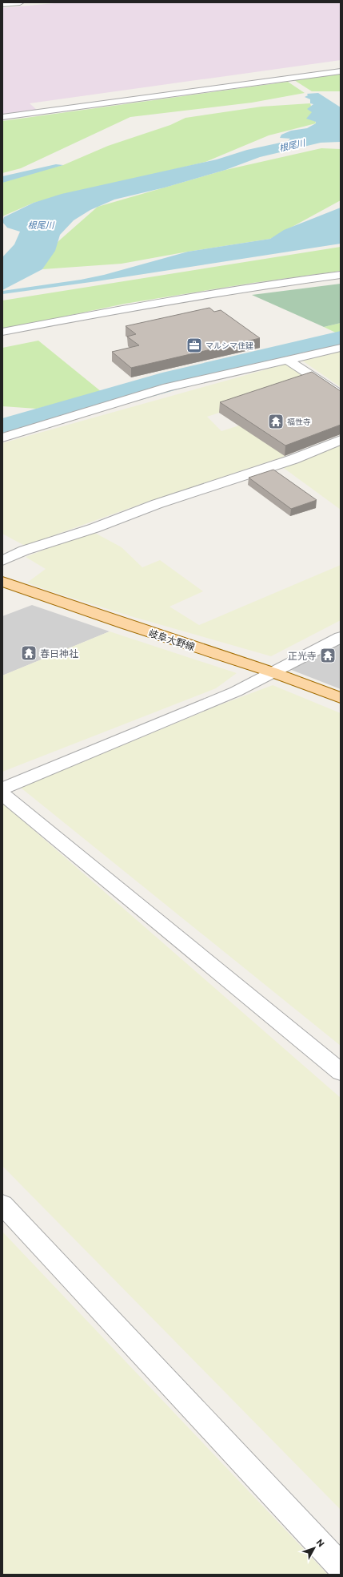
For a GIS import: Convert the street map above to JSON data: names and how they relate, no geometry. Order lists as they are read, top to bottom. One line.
{"streets":{"main road":["岐阜大野線"]},"water":["根尾川"],"places":{"office":["マルシマ住建"],"temple":["福性寺","春日神社","正光寺"]},"north":"top right"}
